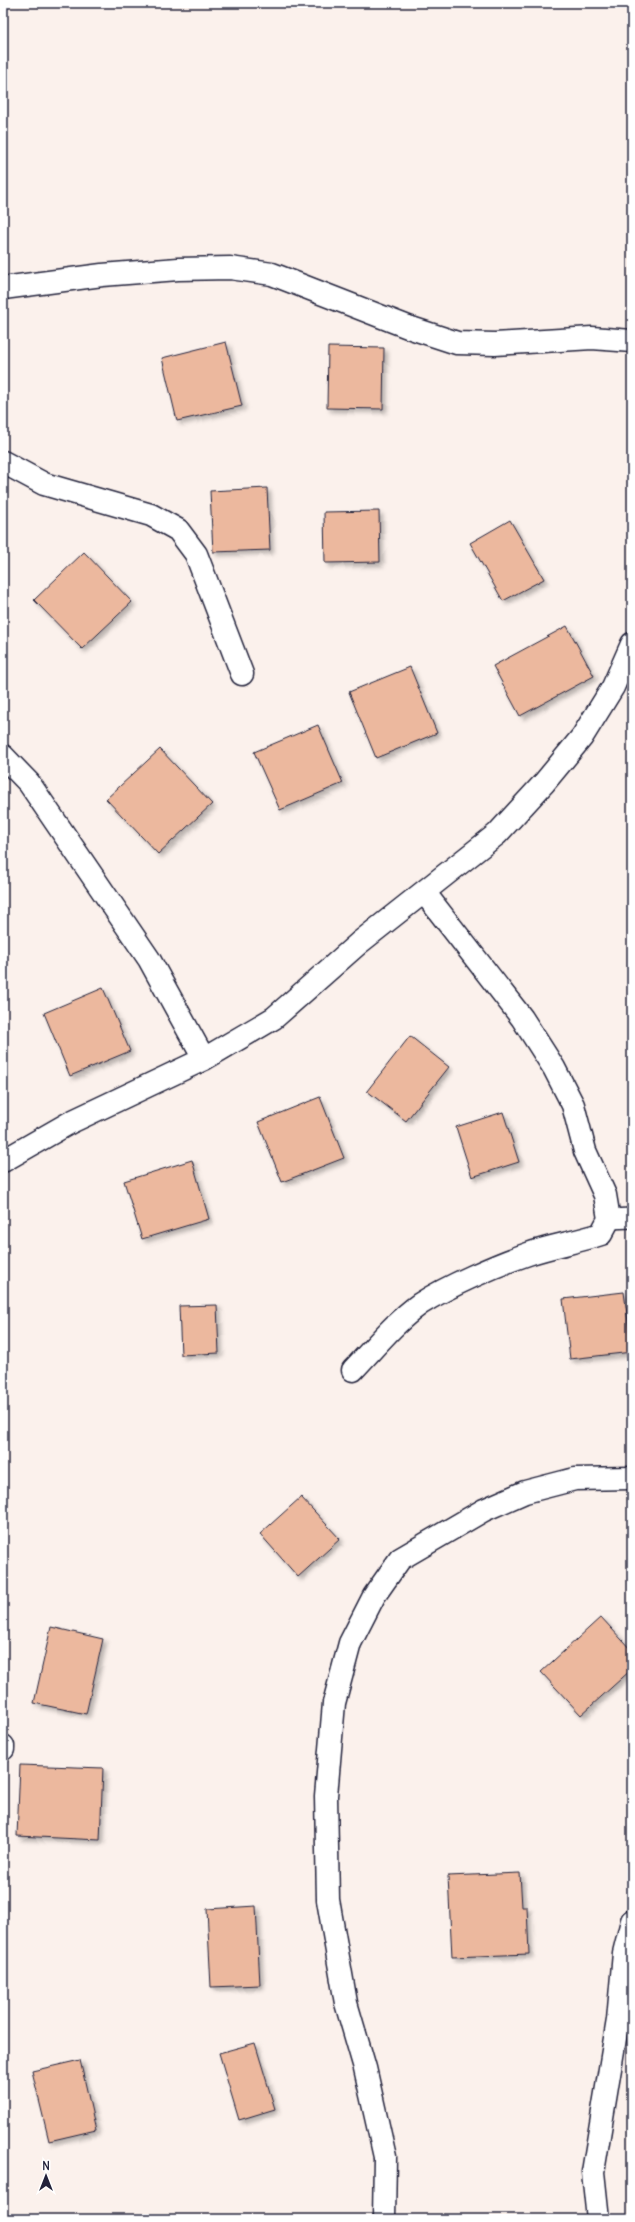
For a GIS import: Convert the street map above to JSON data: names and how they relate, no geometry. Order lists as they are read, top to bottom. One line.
{"north":"top"}
